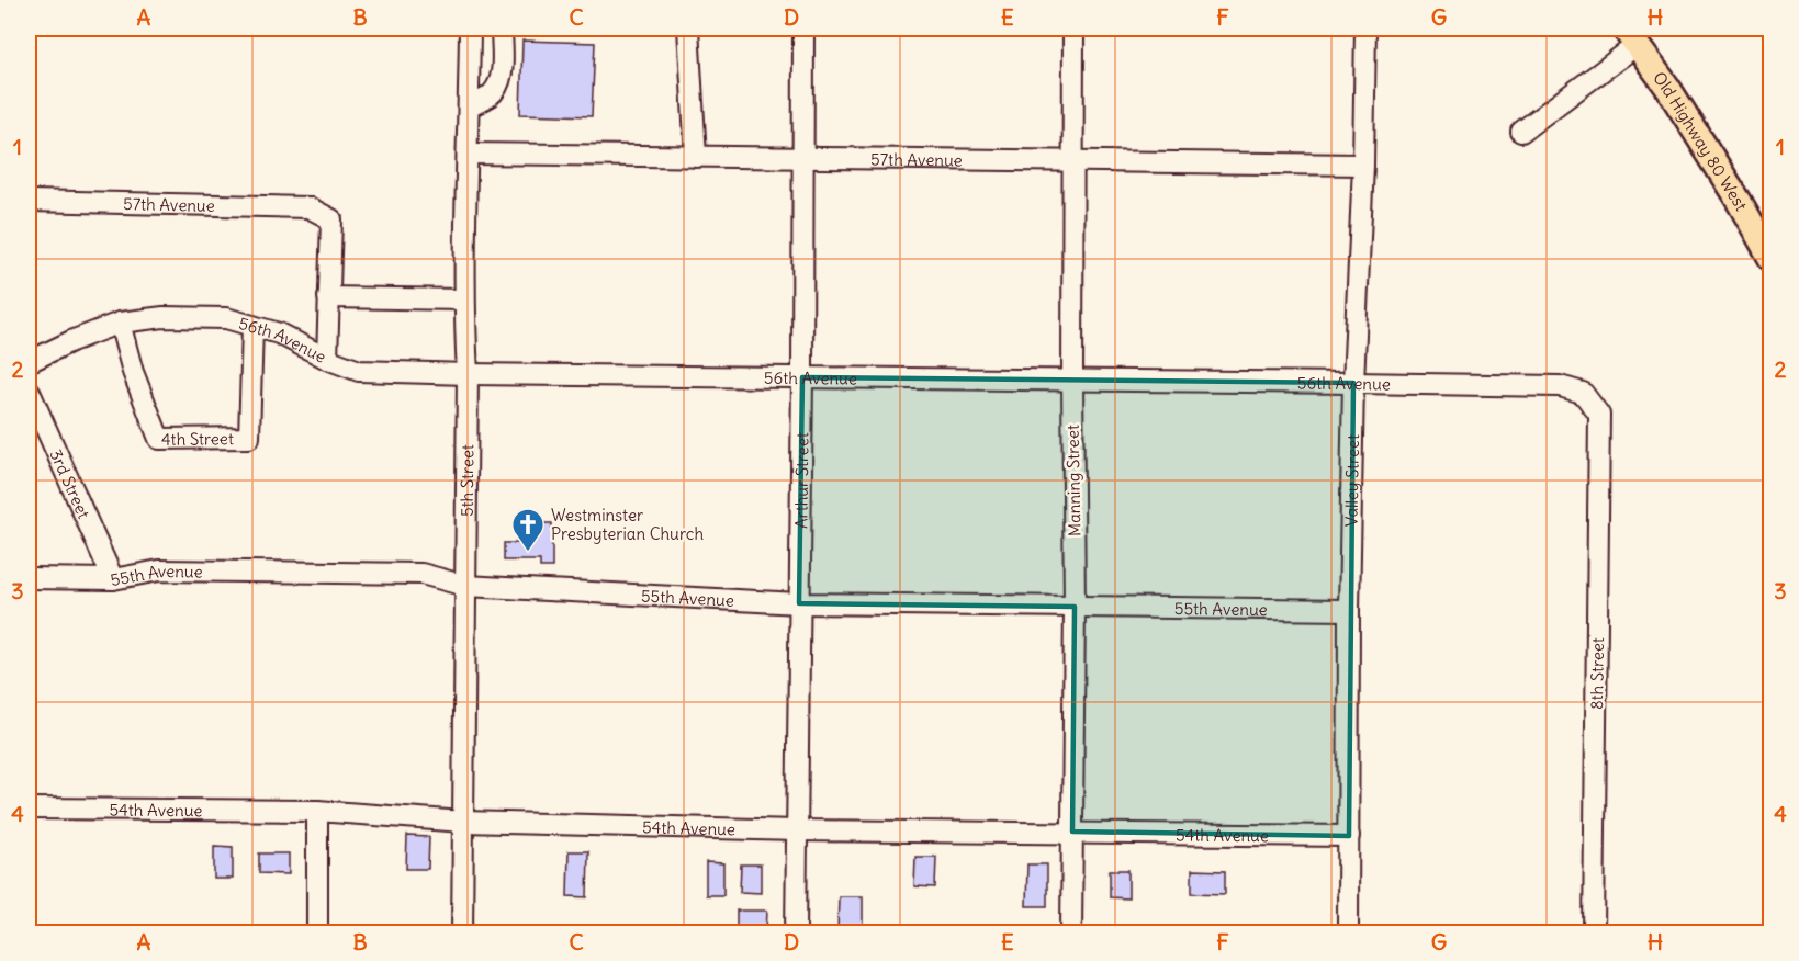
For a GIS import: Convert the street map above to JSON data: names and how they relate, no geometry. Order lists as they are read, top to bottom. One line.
{"streets":{"main road":["Old Highway 80 West"],"street":["57th Avenue","56th Avenue","4th Street","5th Street","Arthur Street","Manning Street","Valley Street","3rd Street","55th Avenue","8th Street","54th Avenue"]},"crossings":[["57th Avenue","5th Street"],["57th Avenue","Arthur Street"],["57th Avenue","Manning Street"],["57th Avenue","Valley Street"],["56th Avenue","4th Street"],["56th Avenue","5th Street"],["56th Avenue","Arthur Street"],["56th Avenue","Manning Street"],["56th Avenue","Valley Street"],["56th Avenue","8th Street"],["5th Street","55th Avenue"],["5th Street","54th Avenue"],["Arthur Street","55th Avenue"],["Arthur Street","54th Avenue"],["Manning Street","55th Avenue"],["Manning Street","54th Avenue"],["Valley Street","55th Avenue"],["Valley Street","54th Avenue"],["3rd Street","55th Avenue"]],"places":{"church":["Westminster Presbyterian Church"]},"grid":{"columns":["A","B","C","D","E","F","G","H"],"rows":["1","2","3","4"]}}
